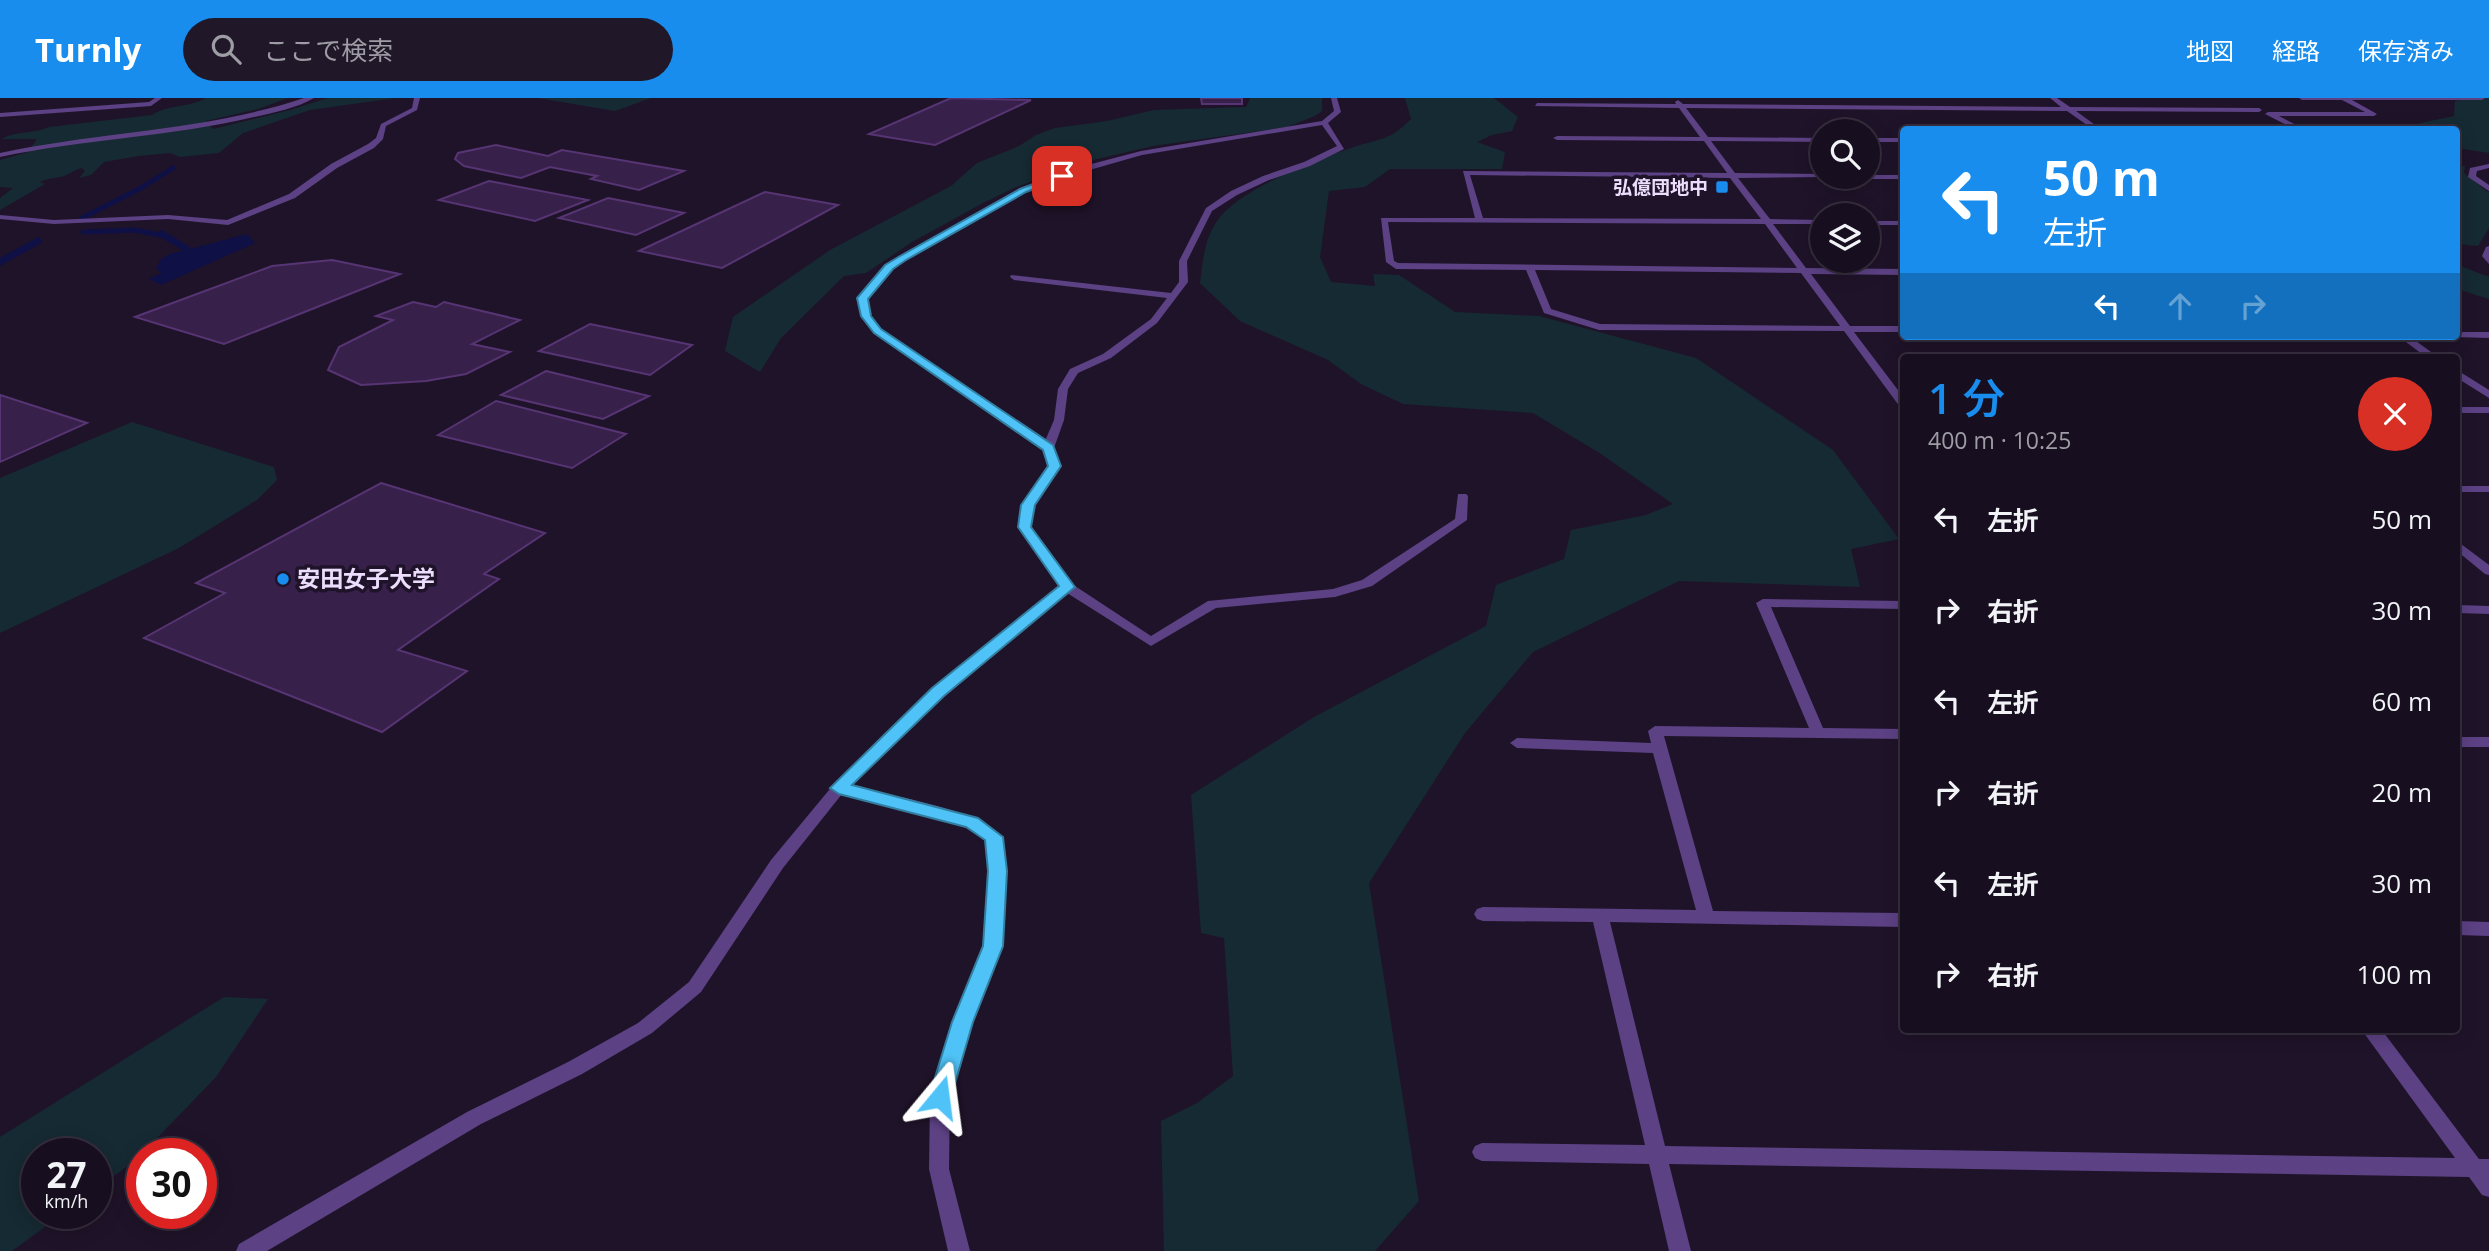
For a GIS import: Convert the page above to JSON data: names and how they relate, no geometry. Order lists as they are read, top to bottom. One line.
{"places":{"transit":["弘億団地中"],"other":["安田女子大学"]},"page":{"header":"Turnly","search":"ここで検索","nav":["地図","経路","保存済み"],"turn":["50 m","左折"],"heading":["1 分","400 m · 10:25"],"list":[{"name":"左折","value":"50 m"},{"name":"右折","value":"30 m"},{"name":"左折","value":"60 m"},{"name":"右折","value":"20 m"},{"name":"左折","value":"30 m"},{"name":"右折","value":"100 m"}],"speed":"27 km/h","limit":"30"}}
